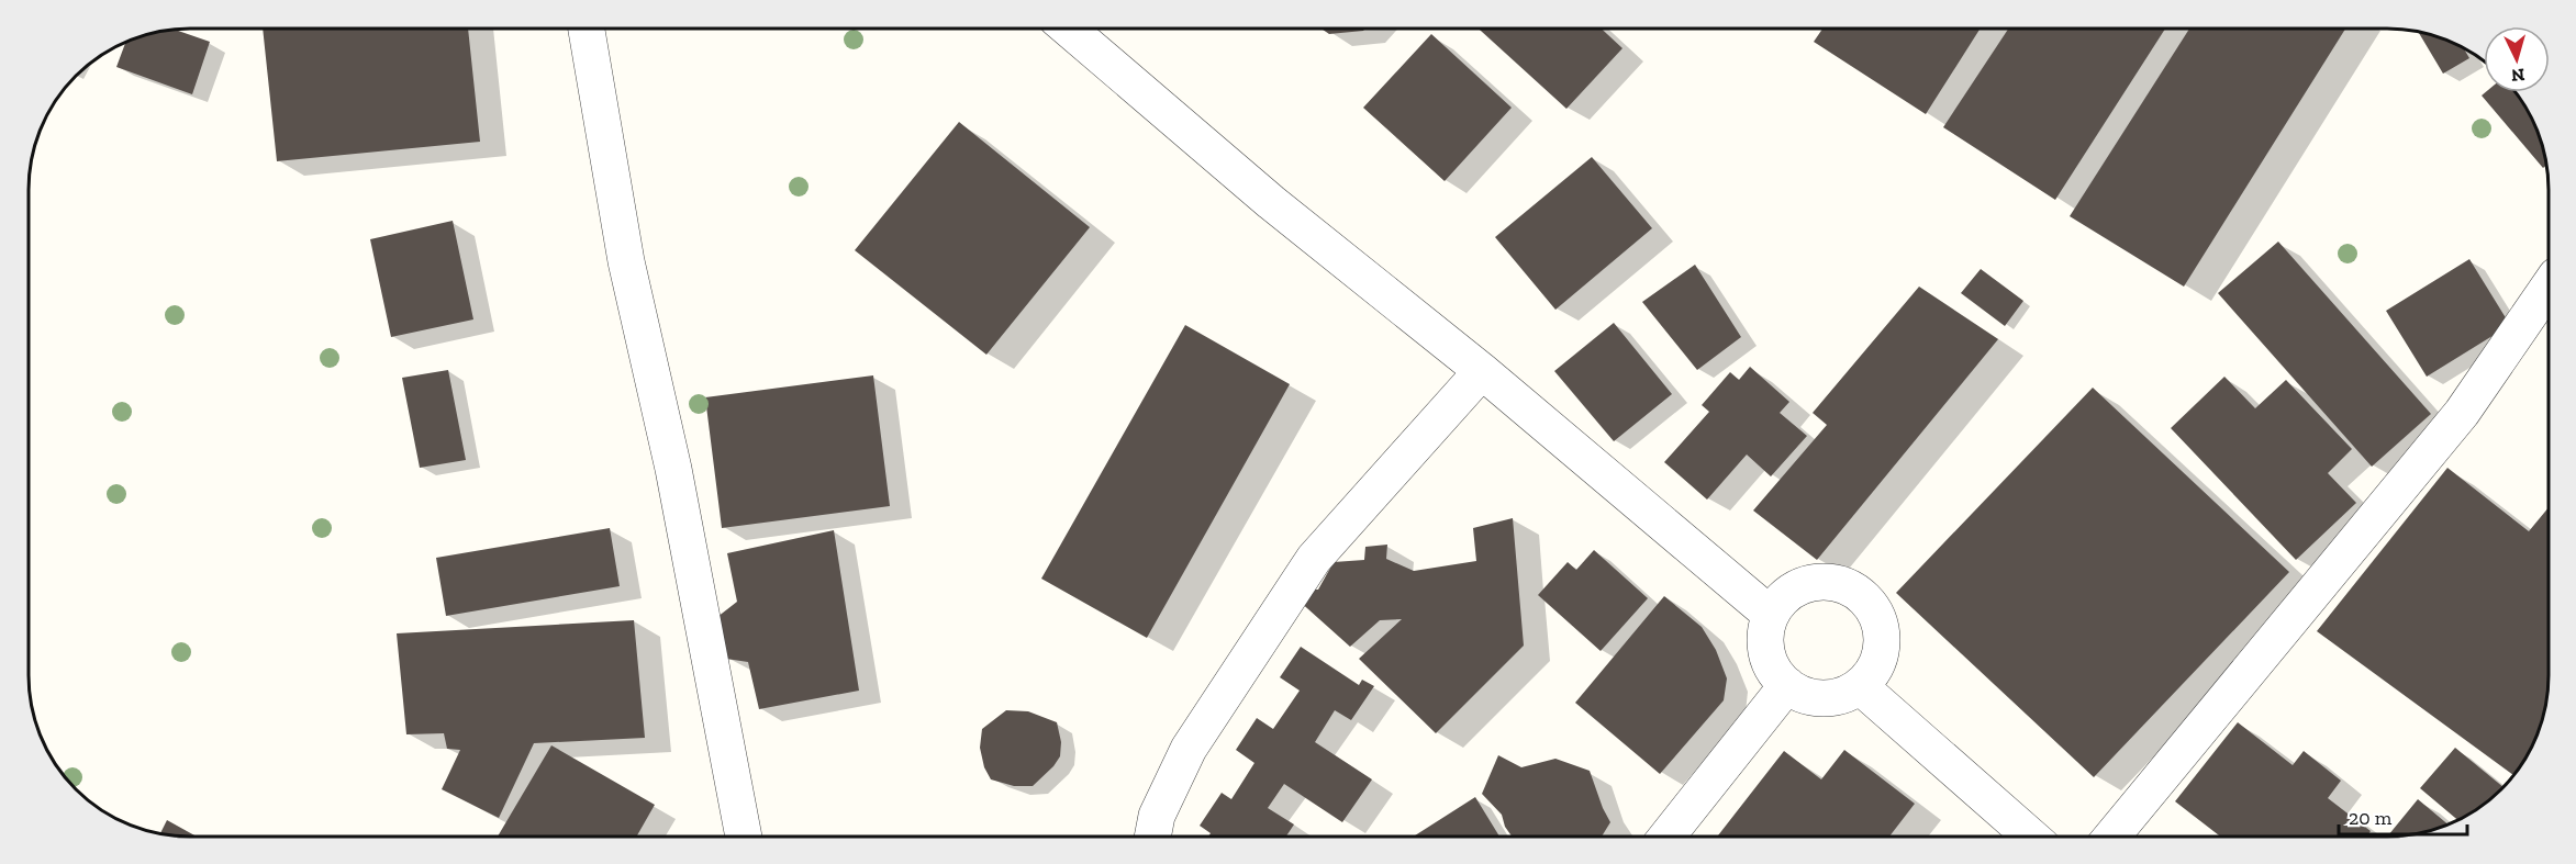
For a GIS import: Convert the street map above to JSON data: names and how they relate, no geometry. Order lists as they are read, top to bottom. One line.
{"scale_bar":"20 m","north":"bottom"}
